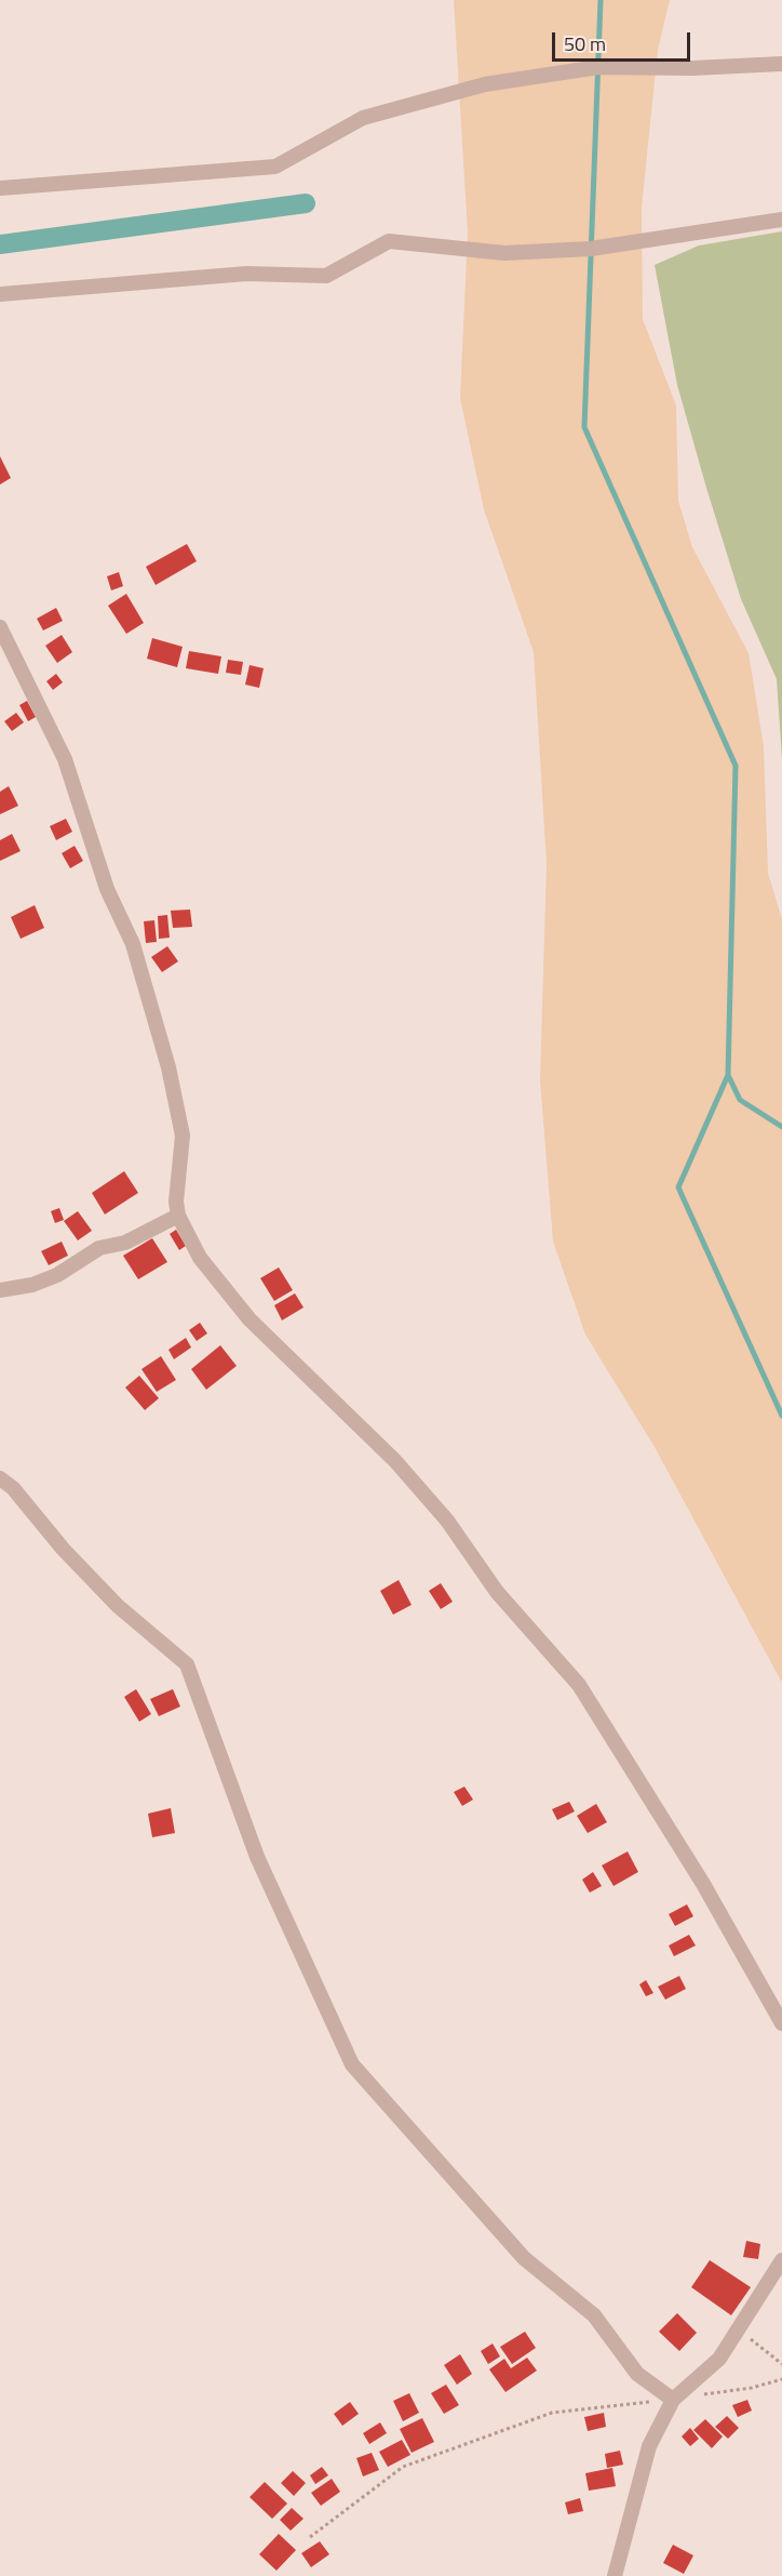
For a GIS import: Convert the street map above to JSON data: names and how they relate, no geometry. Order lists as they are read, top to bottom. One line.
{"scale_bar":"50 m"}
